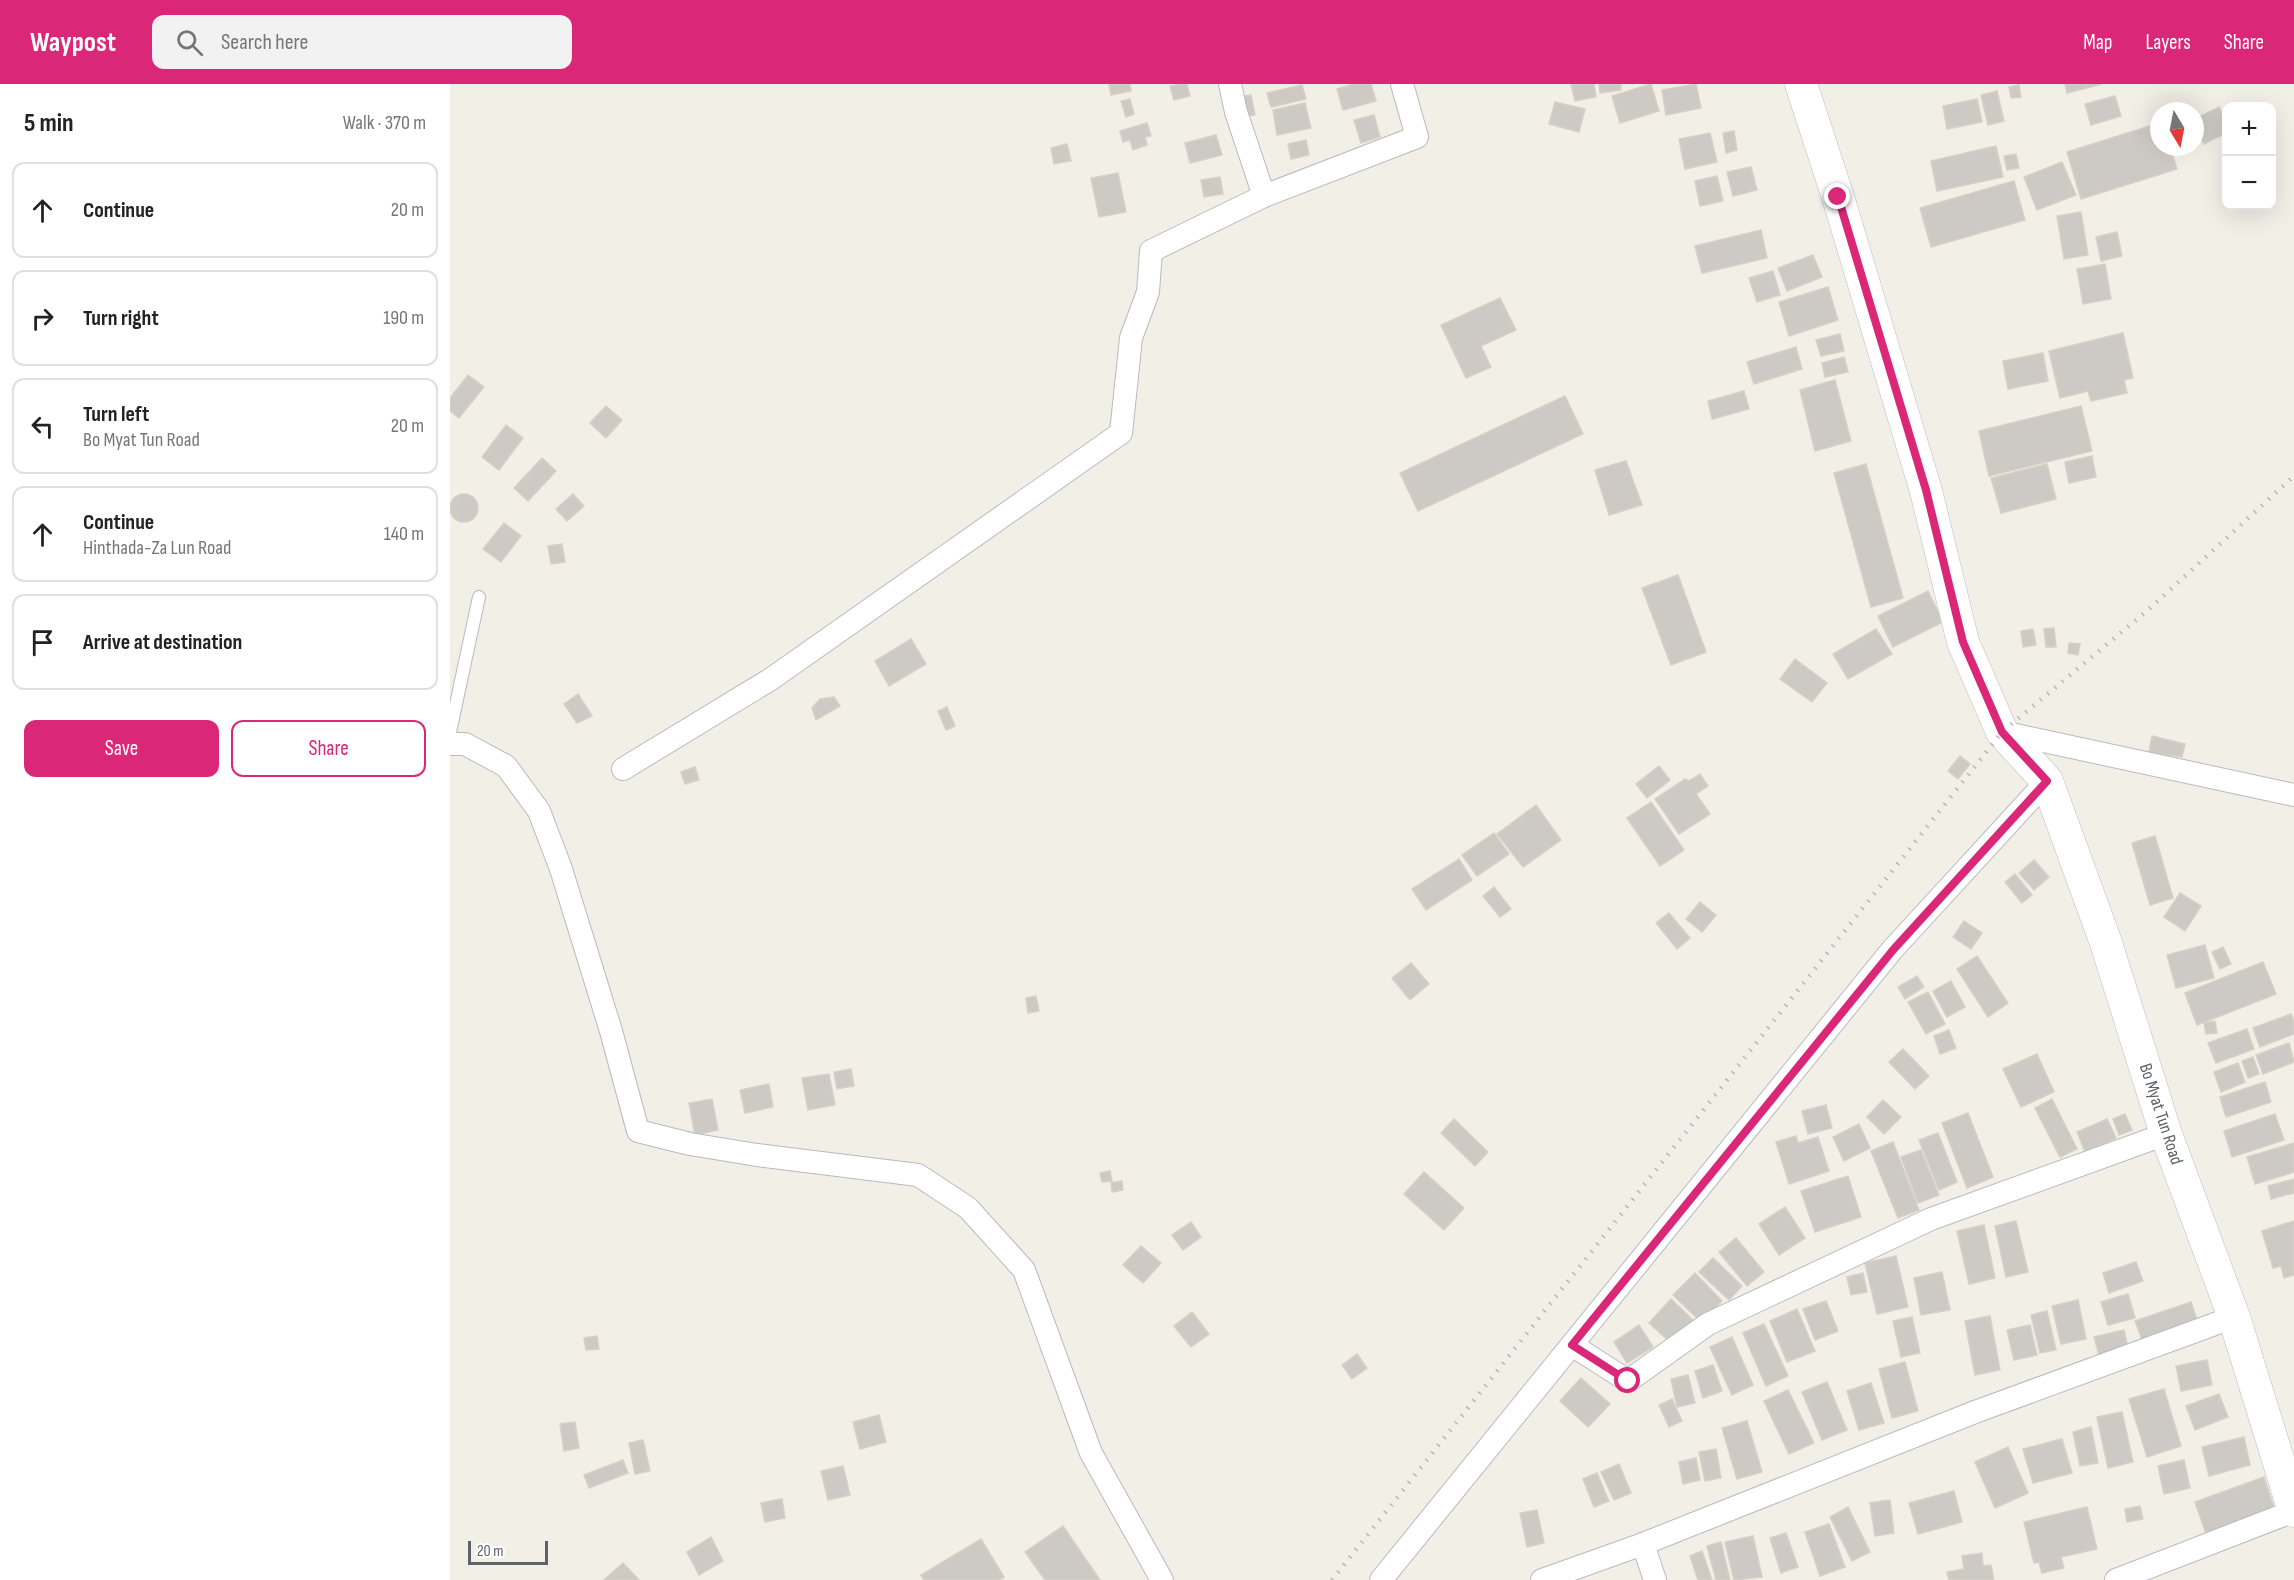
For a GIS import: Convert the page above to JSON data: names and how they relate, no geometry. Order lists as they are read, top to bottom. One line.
{"streets":{"main road":["Bo Myat Tun Road"]},"scale_bar":"20 m","north":"bottom","page":{"header":"Waypost","search":"Search here","nav":["Map","Layers","Share"],"heading":["5 min","Walk · 370 m"],"map_buttons":["+","−"],"list":[["Continue","20 m"],["Turn right","190 m"],["Turn left","Bo Myat Tun Road","20 m"],["Continue","Hinthada-Za Lun Road","140 m"],"Arrive at destination"],"buttons":["Save","Share"],"scale":"20 m"}}
